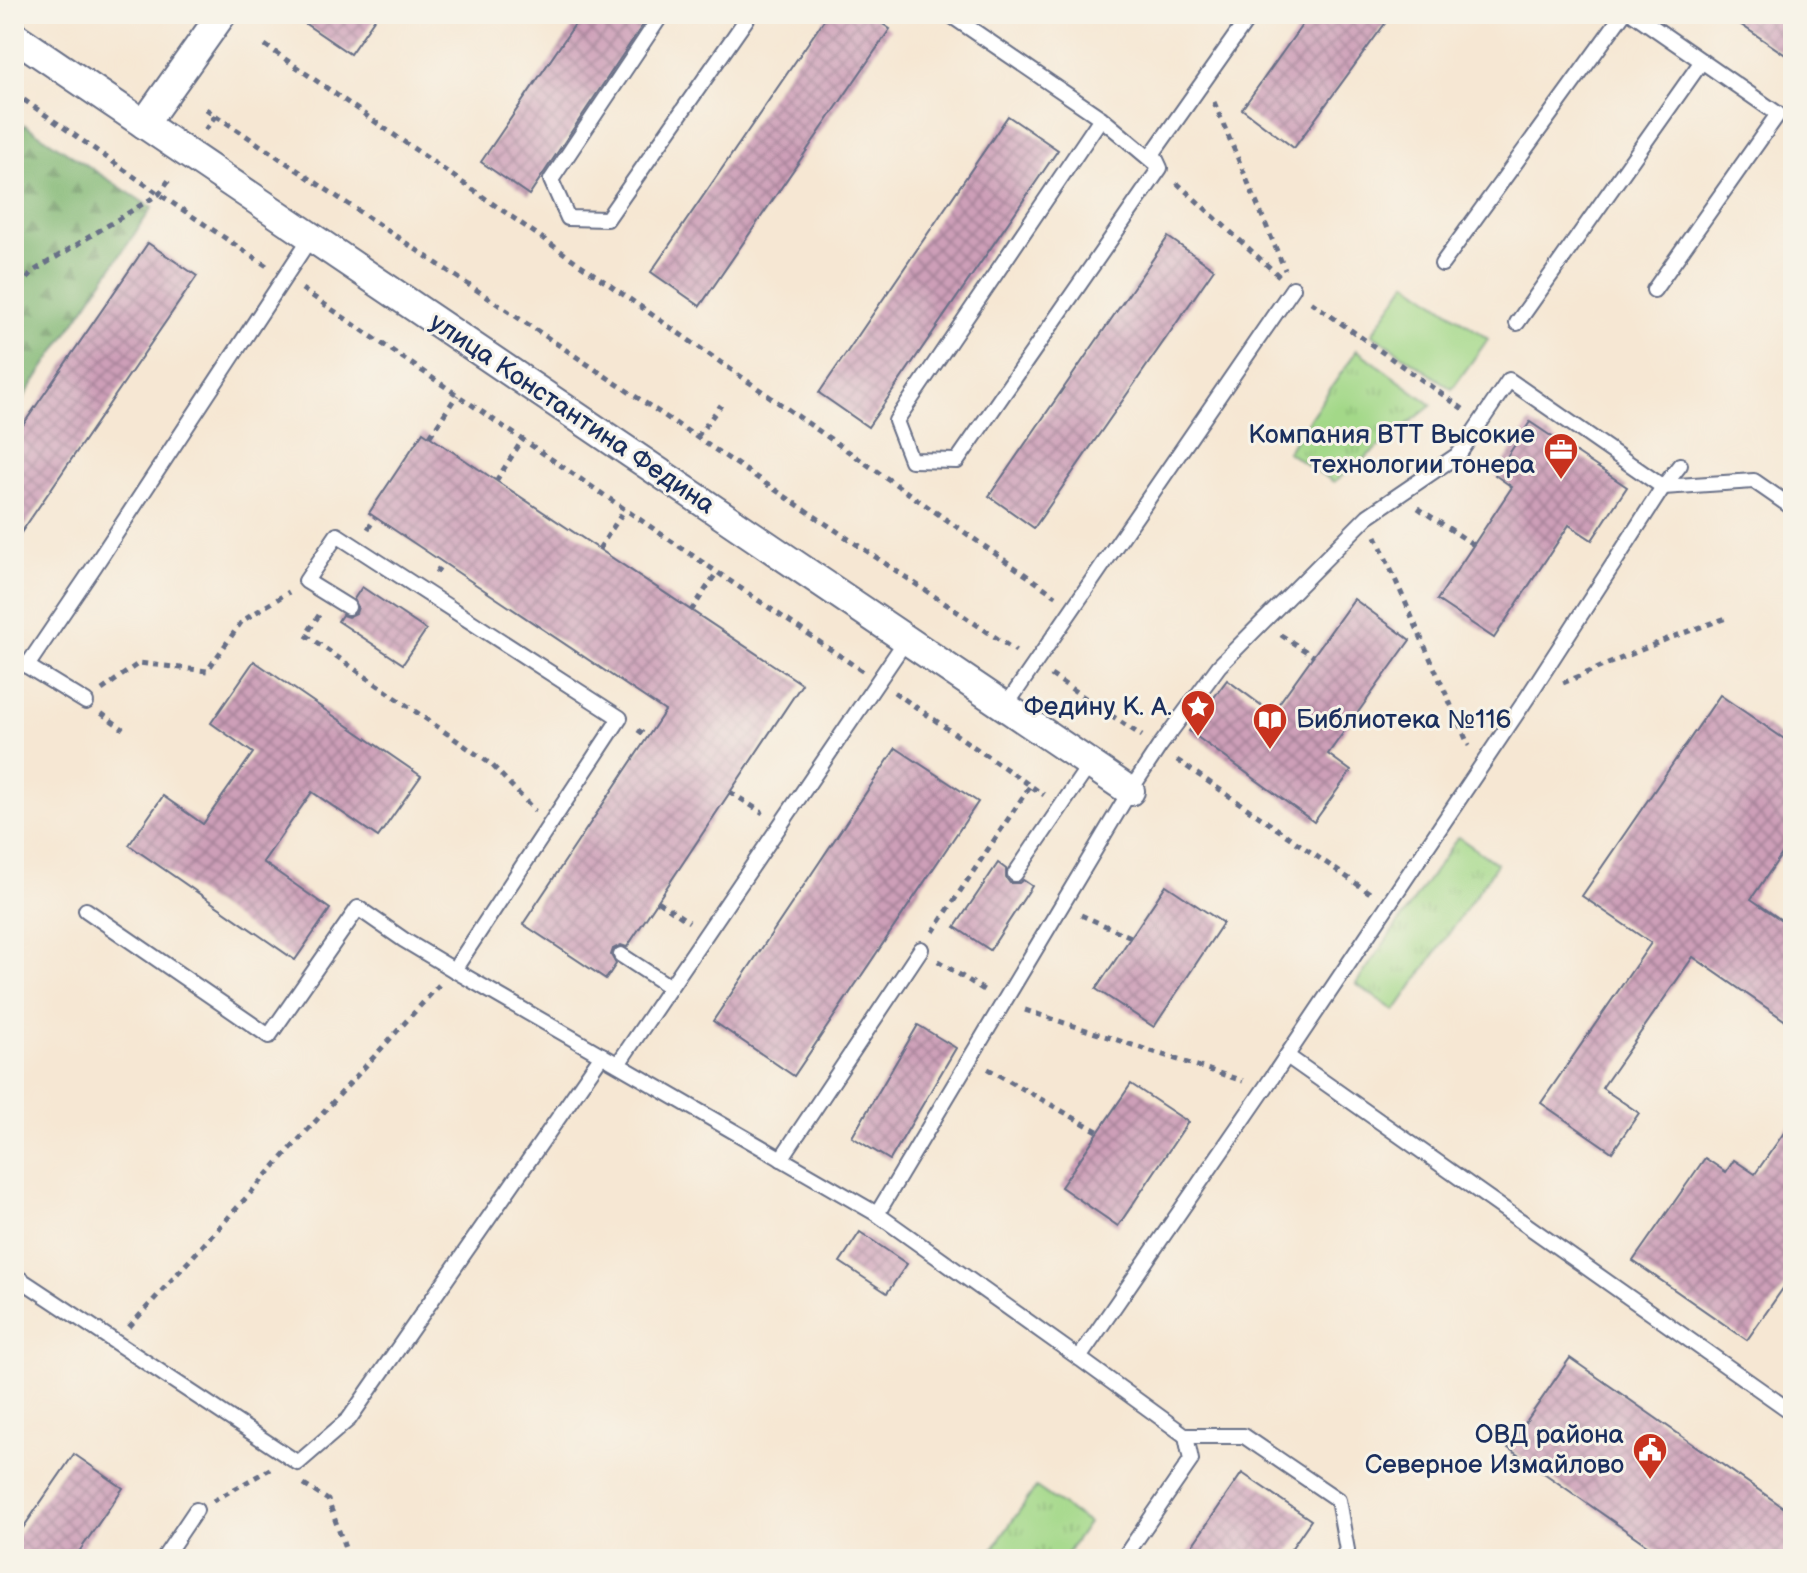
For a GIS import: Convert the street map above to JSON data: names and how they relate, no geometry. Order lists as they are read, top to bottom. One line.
{"streets":{"street":["улица Константина Федина"]},"places":{"office":["Компания ВТТ Высокие технологии тонера"],"place":["Федину К. А."],"library":["Библиотека №116"],"public building":["ОВД района Северное Измайлово"]}}
